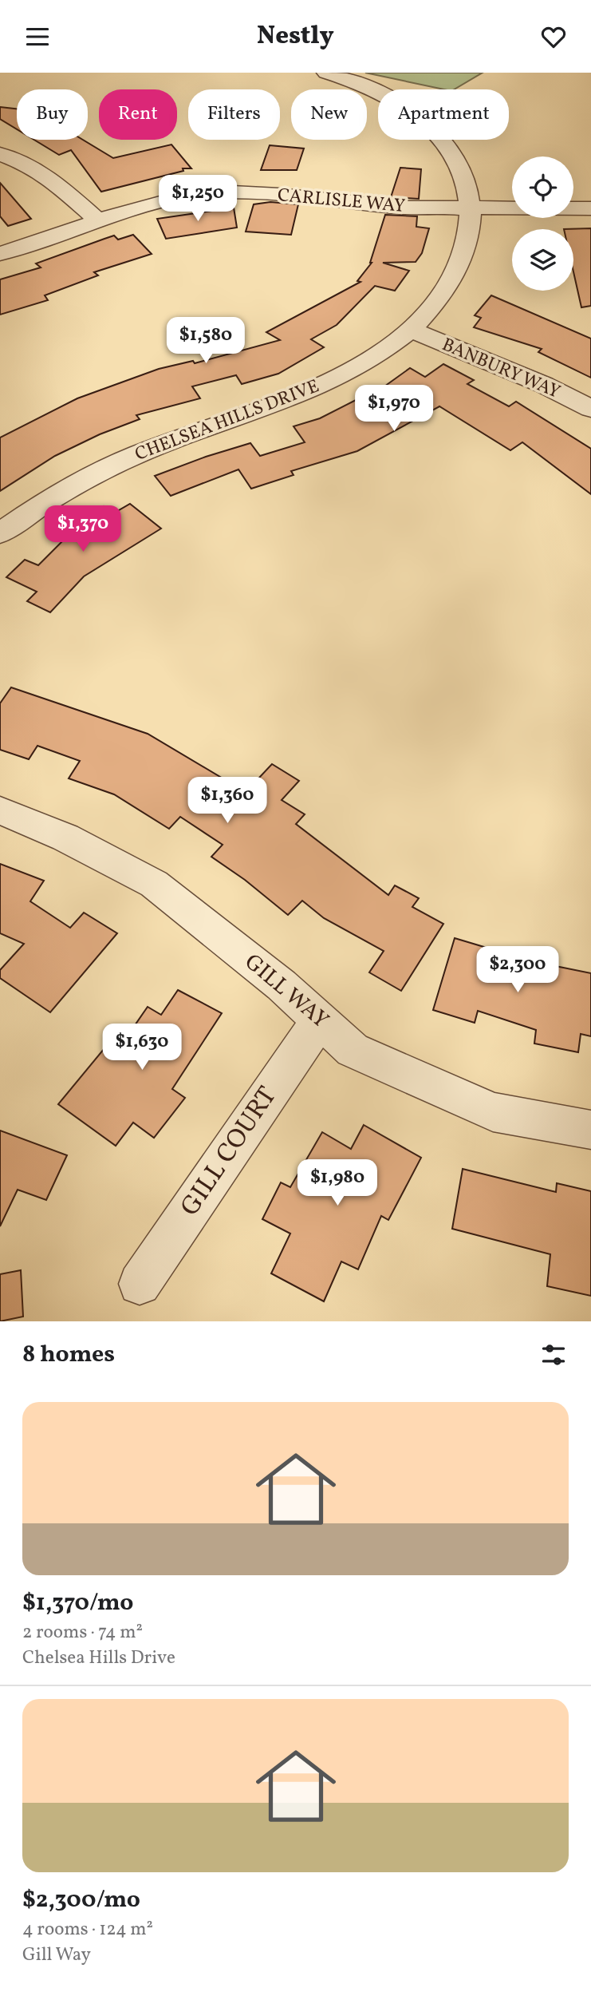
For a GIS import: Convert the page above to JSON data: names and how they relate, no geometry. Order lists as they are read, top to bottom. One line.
{"streets":{"street":["CARLISLE WAY","BANBURY WAY","CHELSEA HILLS DRIVE","GILL WAY","GILL COURT"]},"crossings":[["CARLISLE WAY","CHELSEA HILLS DRIVE"],["BANBURY WAY","CHELSEA HILLS DRIVE"],["GILL WAY","GILL COURT"]],"page":{"header":"Nestly","chip":["Buy","Rent","Filters","New","Apartment"],"price":["$1,250","$1,580","$1,970","$1,370","$1,360","$2,300","$1,630","$1,980"],"heading":"8 homes","list":[{"name":"$1,370/mo","note":"2 rooms · 74 m² · Chelsea Hills Drive"},{"name":"$2,300/mo","note":"4 rooms · 124 m² · Gill Way"}]}}
